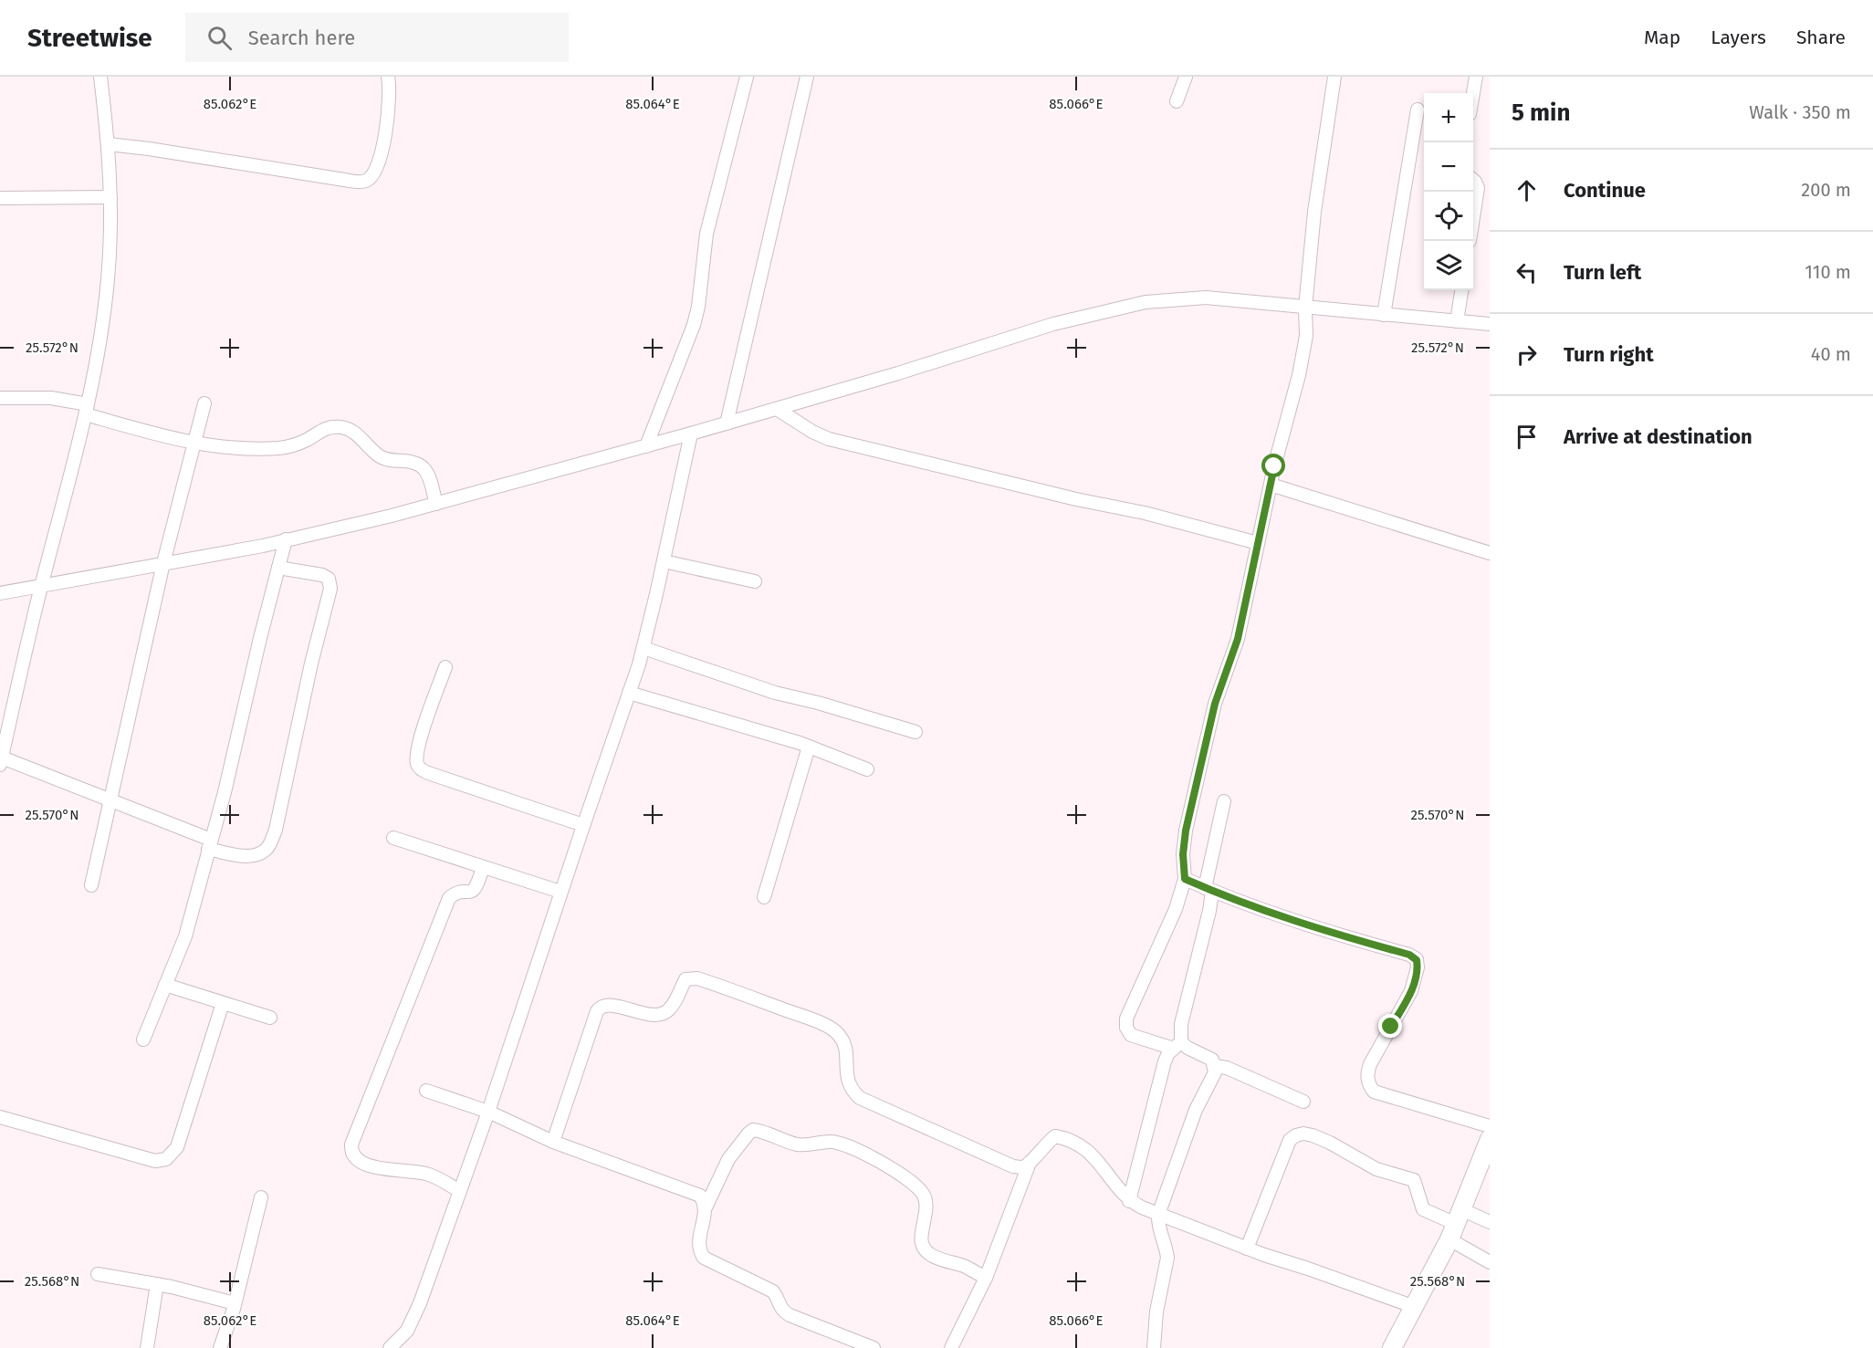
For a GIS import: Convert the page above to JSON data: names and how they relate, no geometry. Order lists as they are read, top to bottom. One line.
{"page":{"header":"Streetwise","search":"Search here","nav":["Map","Layers","Share"],"heading":["5 min","Walk · 350 m"],"map_buttons":["+","−"],"list":[["Continue","200 m"],["Turn left","110 m"],["Turn right","40 m"],"Arrive at destination"]},"coordinates":["85.062°E","85.064°E","85.066°E","25.572°N","25.570°N","25.568°N"]}
